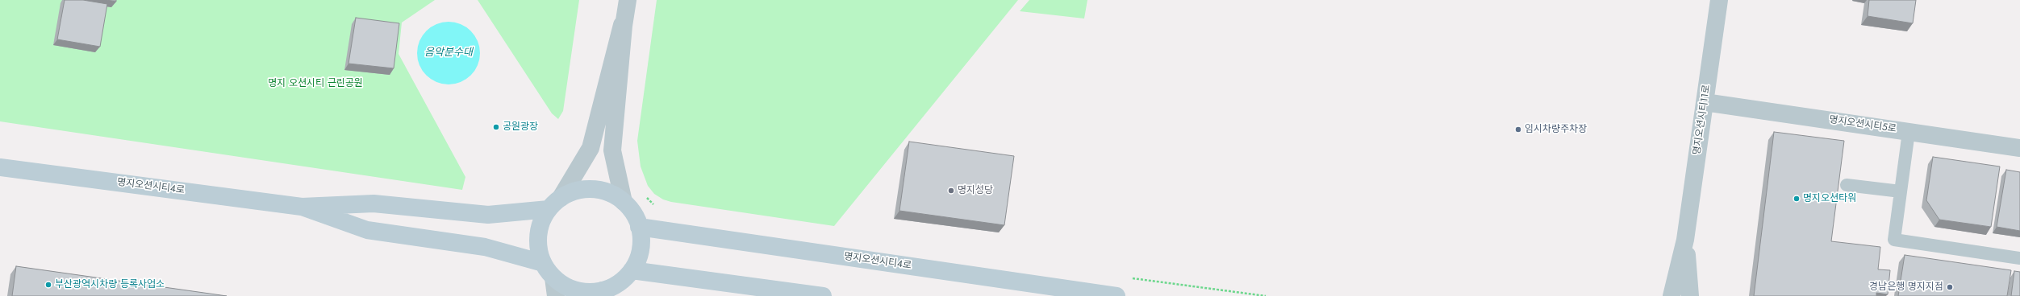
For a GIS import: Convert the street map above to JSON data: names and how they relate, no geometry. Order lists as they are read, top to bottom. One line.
{"streets":{"main road":["명지오션시티4로"],"street":["명지오션시티11로","명지오션시티5로"]},"crossings":[["명지오션시티11로","명지오션시티5로"]],"water":["음악분수대"],"parks":["명지 오션시티 근린공원"],"places":["공원광장","임시차량주차장","명지성당","명지오션타워","부산광역시차량 등록사업소","경남은행 명지지점"]}
